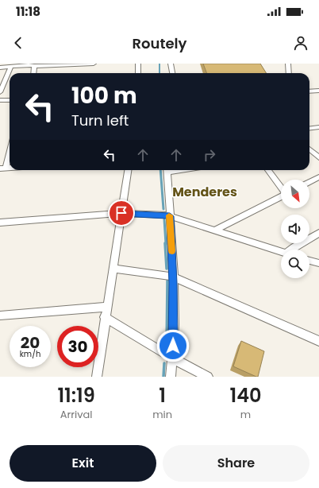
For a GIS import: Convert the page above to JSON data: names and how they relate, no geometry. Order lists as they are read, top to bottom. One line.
{"districts":["Menderes"],"north":"bottom right","page":{"status":"11:18","header":"Routely","turn":["100 m","Turn left"],"speed":"20 km/h","limit":"30","eta":["11:19","Arrival","1","min","140","m"],"buttons":["Exit","Share"]}}
